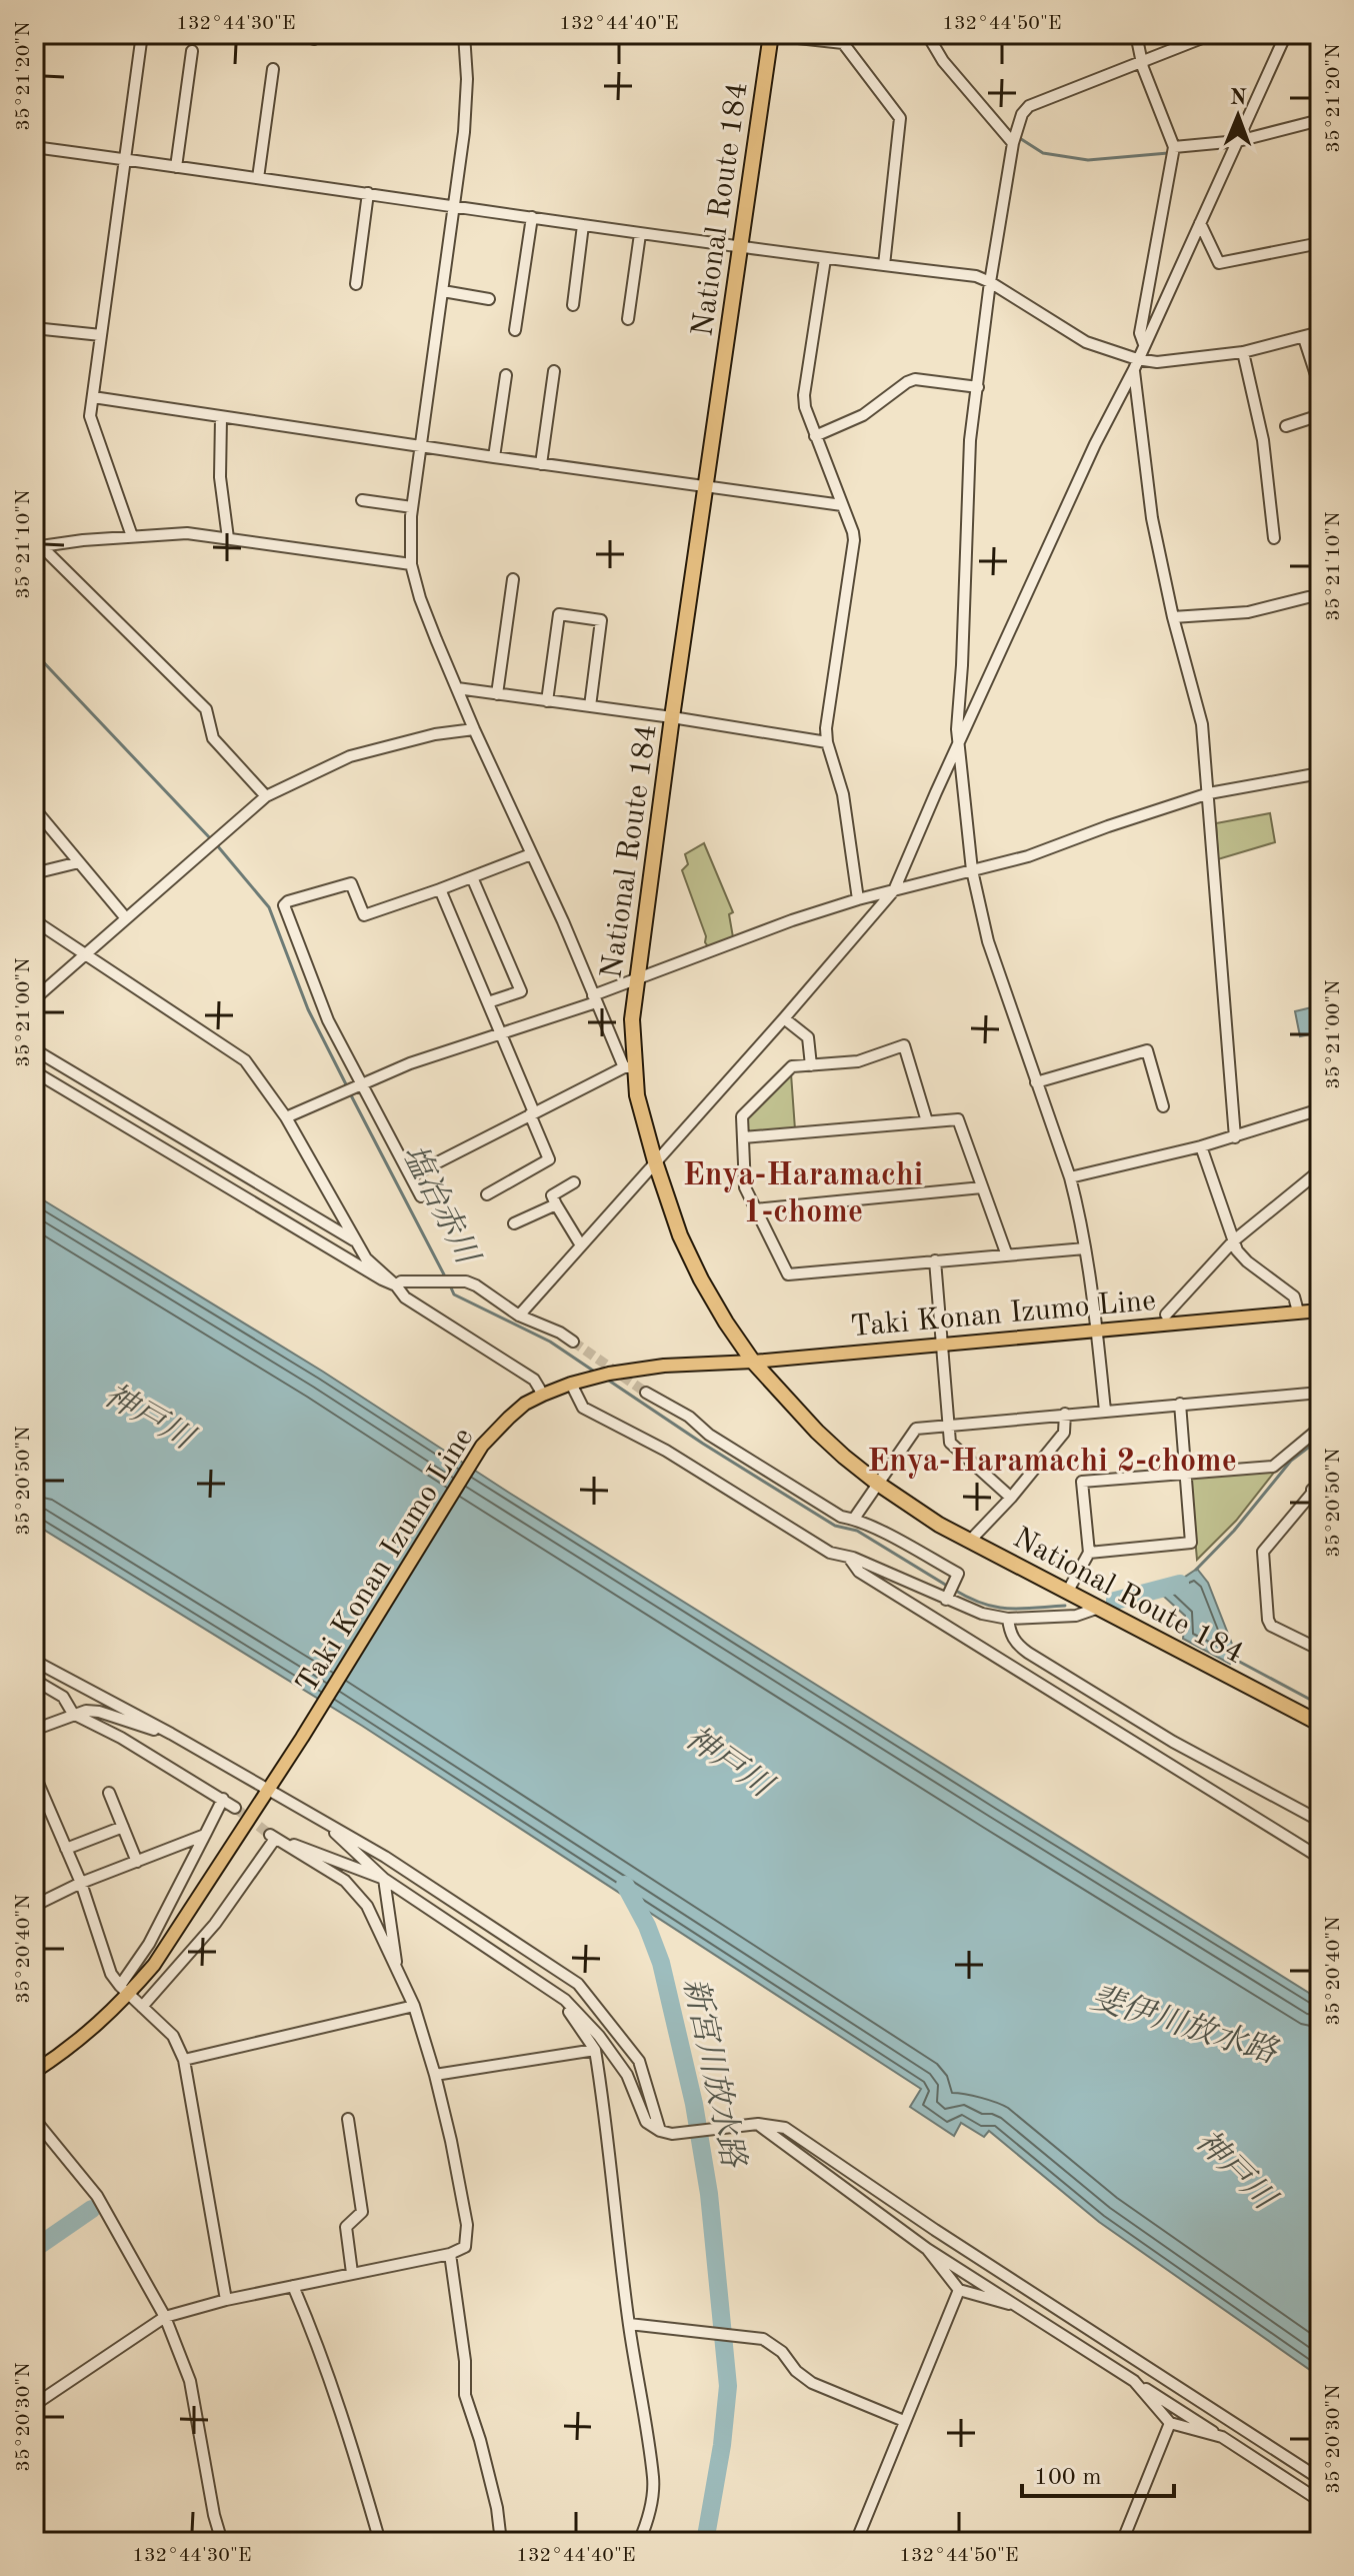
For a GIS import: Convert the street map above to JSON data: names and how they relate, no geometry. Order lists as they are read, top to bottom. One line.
{"streets":{"highway":["National Route 184"],"main road":["Taki Konan Izumo Line"]},"crossings":[["National Route 184","Taki Konan Izumo Line"]],"districts":["Enya-Haramachi 1-chome","Enya-Haramachi 2-chome"],"water":["塩冶赤川","神戸川","斐伊川放水路","新宮川放水路"],"scale_bar":"100 m","north":"top","coordinates":["132°44'30\"E","132°44'40\"E","132°44'50\"E","35°21'20\"N","35°21'10\"N","35°21'00\"N","35°20'50\"N","35°20'40\"N","35°20'30\"N"]}
